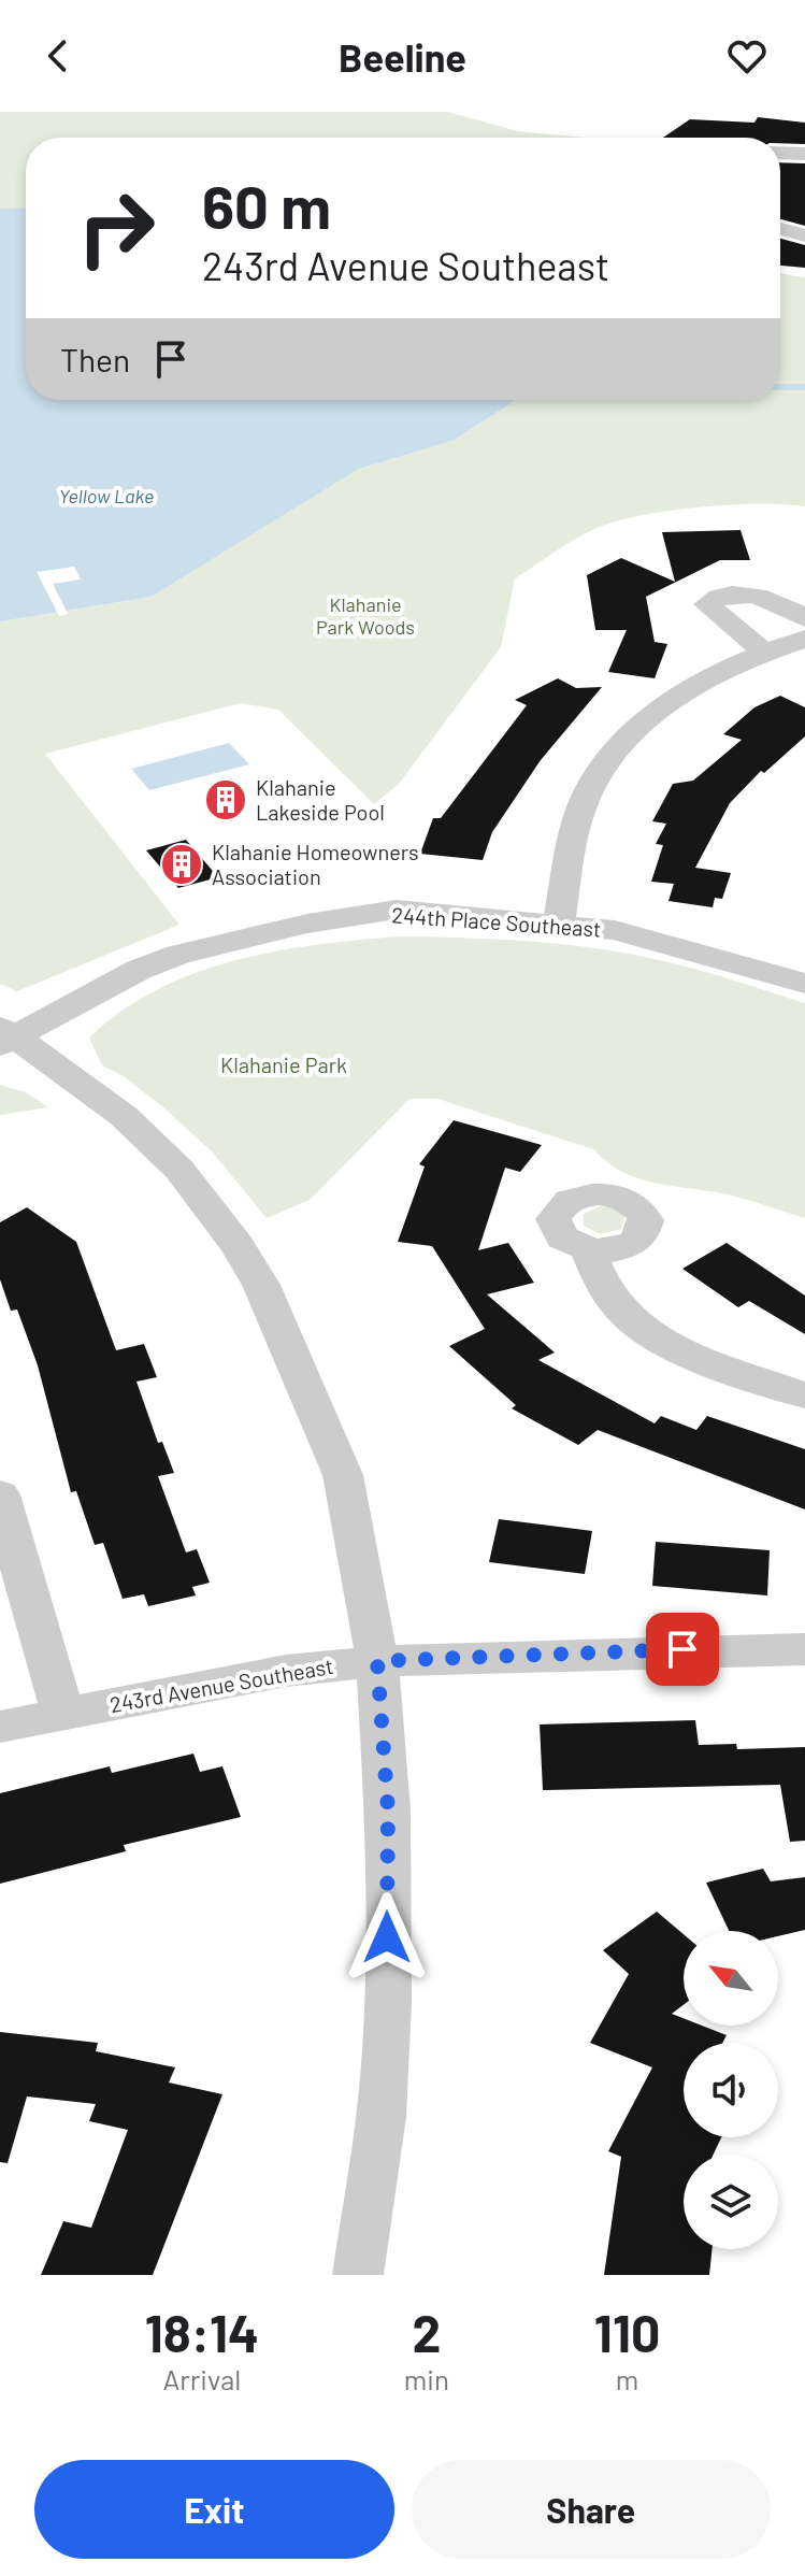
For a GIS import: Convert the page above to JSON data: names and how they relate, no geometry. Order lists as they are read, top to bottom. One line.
{"streets":{"street":["244th Place Southeast","243rd Avenue Southeast"]},"water":["Yellow Lake"],"parks":["Klahanie Park Woods","Klahanie Park"],"places":{"building":["Klahanie Lakeside Pool","Klahanie Homeowners Association"]},"north":"top left","page":{"header":"Beeline","turn":["60 m","243rd Avenue Southeast"],"then":"Then","eta":["18:14","Arrival","2","min","110","m"],"buttons":["Exit","Share"]}}
